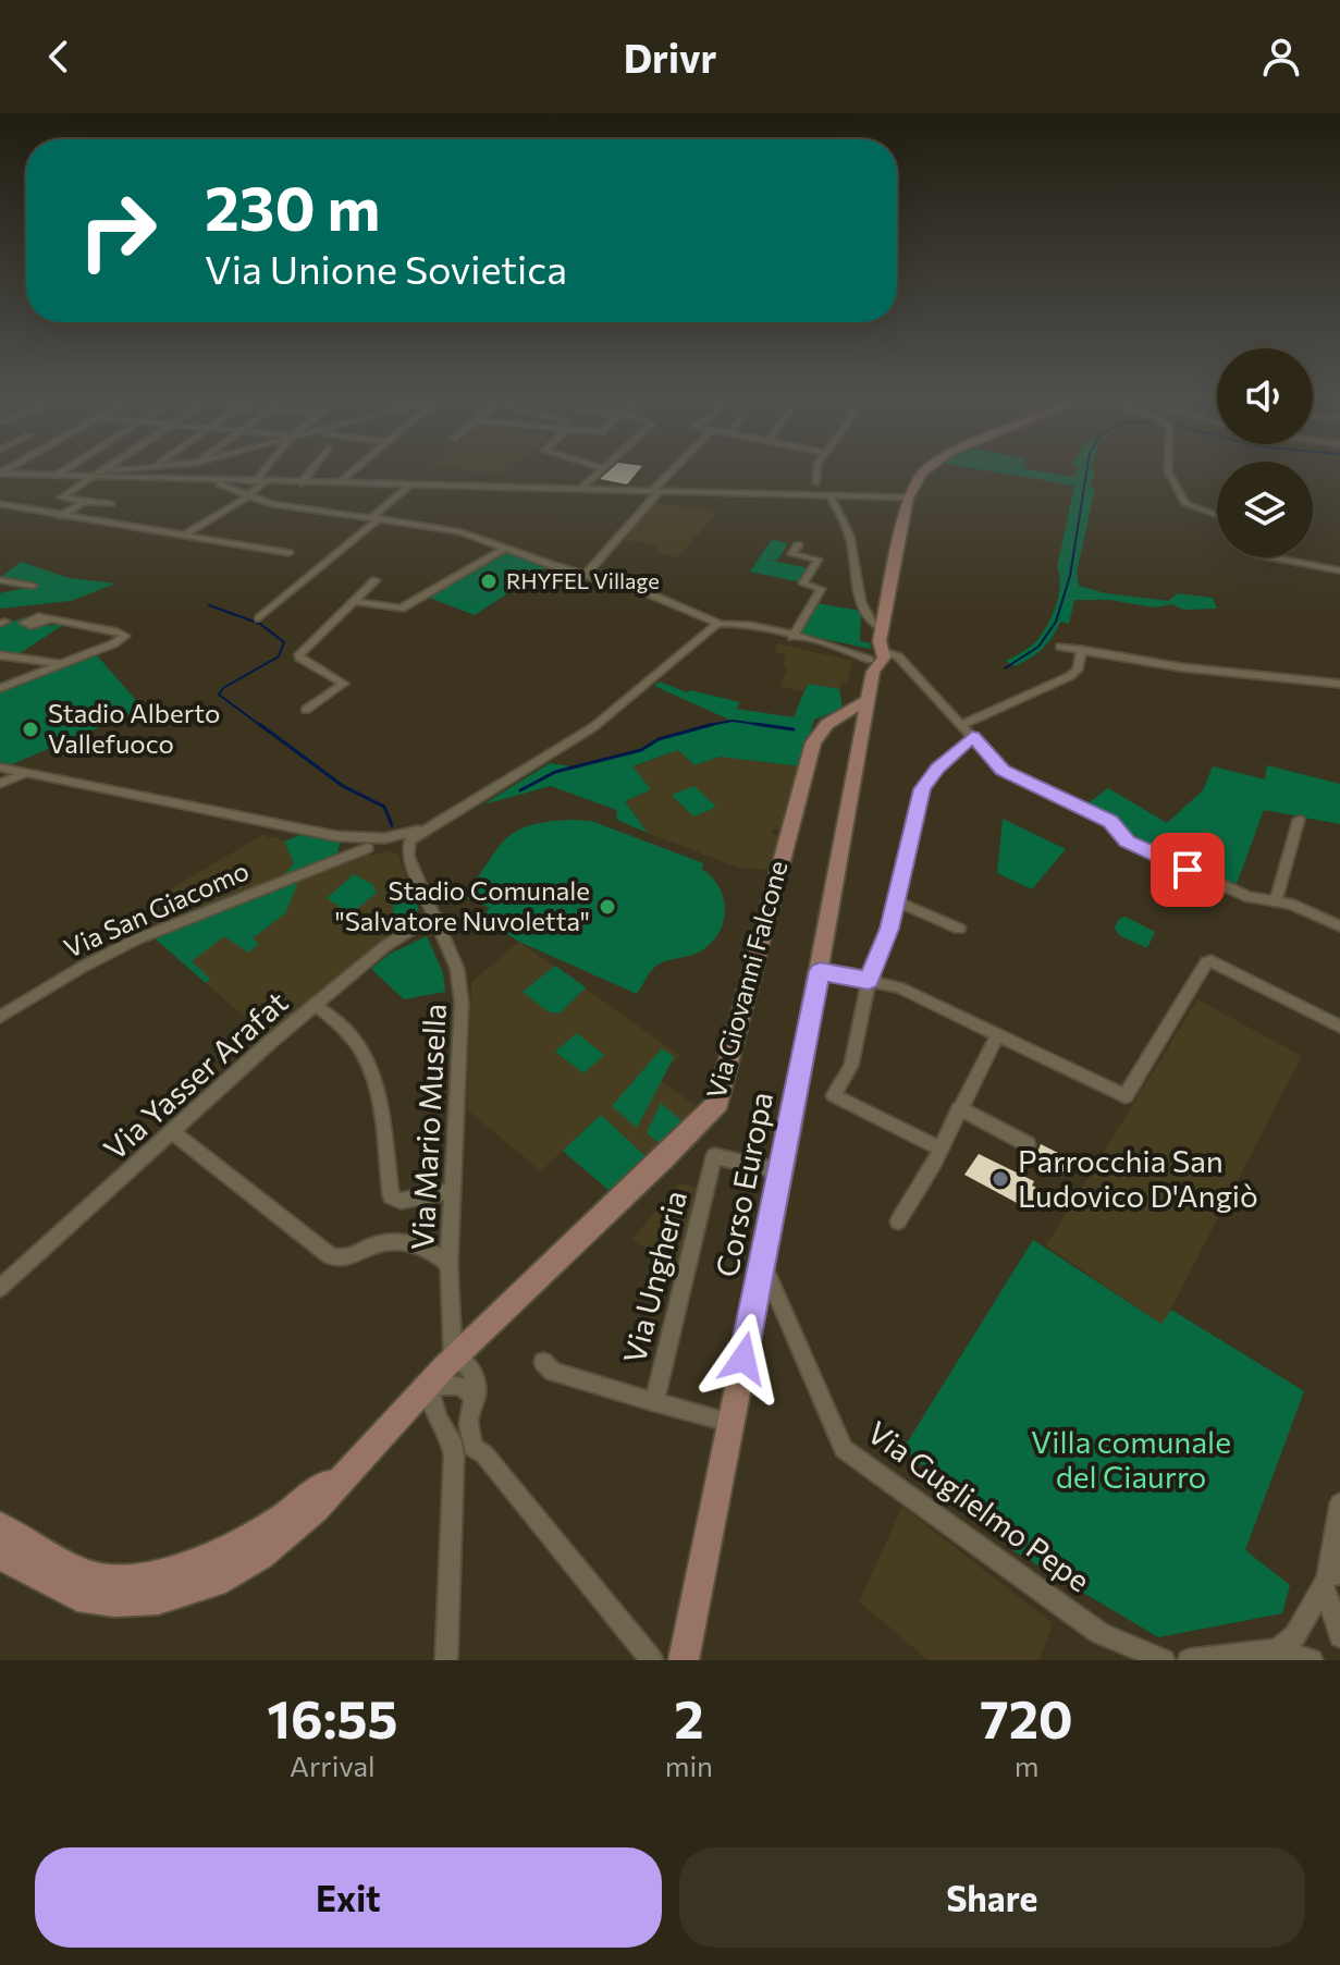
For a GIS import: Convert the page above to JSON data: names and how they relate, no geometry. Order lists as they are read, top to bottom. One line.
{"streets":{"main road":["Via Giovanni Falcone","Corso Europa"],"street":["Via San Giacomo","Via Yasser Arafat","Via Mario Musella","Via Ungheria","Via Guglielmo Pepe"]},"crossings":[["Via Giovanni Falcone","Via Mario Musella"],["Via Giovanni Falcone","Corso Europa"],["Via Yasser Arafat","Via Mario Musella"],["Corso Europa","Via Ungheria"],["Corso Europa","Via Guglielmo Pepe"]],"parks":["Villa comunale del Ciaurro"],"places":["RHYFEL Village","Stadio Alberto Vallefuoco","Stadio Comunale \"Salvatore Nuvoletta\"","Parrocchia San Ludovico D'Angiò"],"page":{"header":"Drivr","turn":["230 m","Via Unione Sovietica"],"eta":["16:55","Arrival","2","min","720","m"],"buttons":["Exit","Share"]}}
